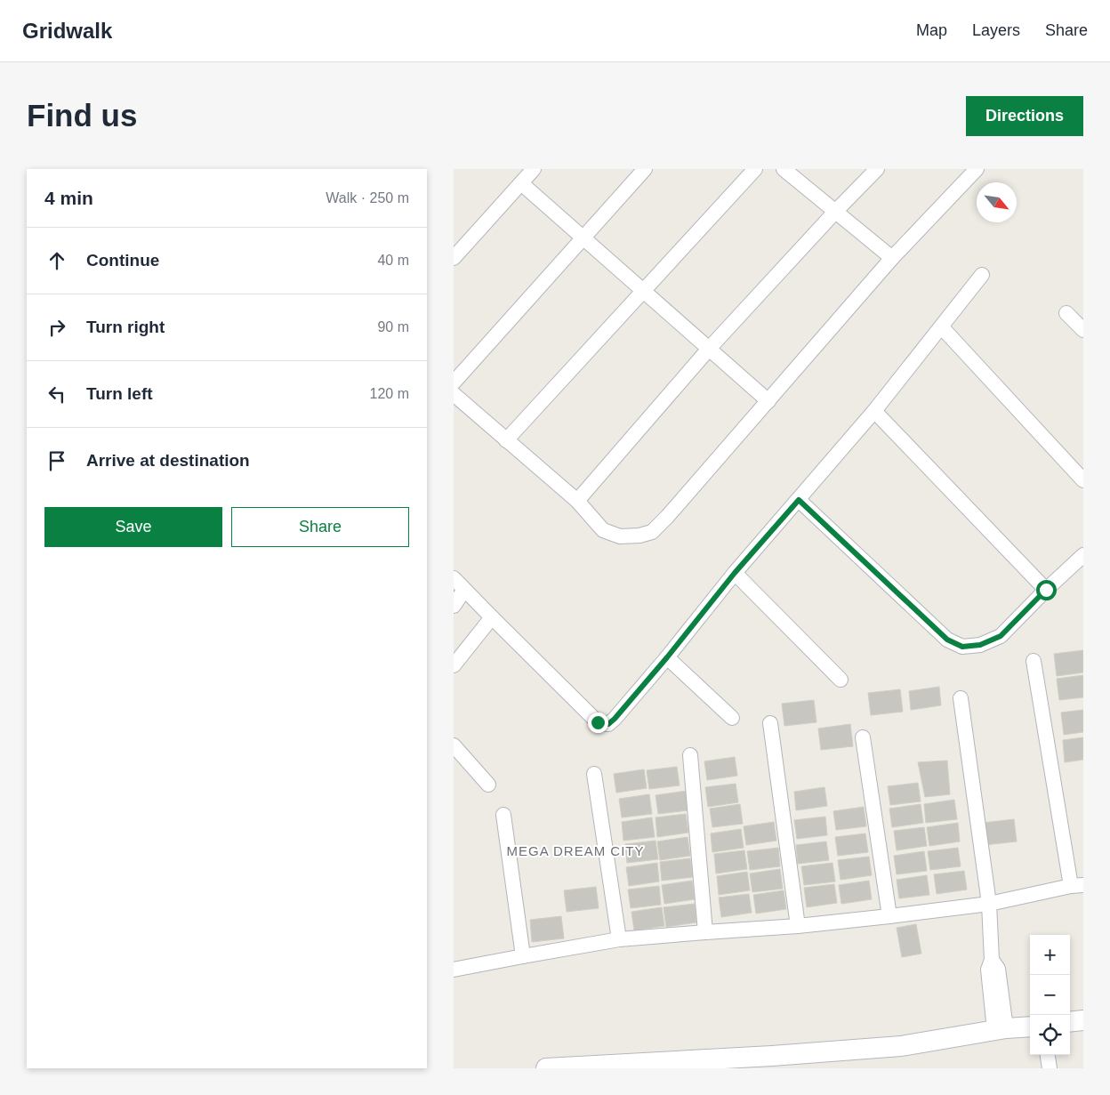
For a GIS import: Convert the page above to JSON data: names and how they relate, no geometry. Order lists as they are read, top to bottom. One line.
{"districts":["MEGA DREAM CITY"],"north":"bottom right","page":{"header":"Gridwalk","nav":["Map","Layers","Share"],"buttons":["Directions",["Save","Share"]],"title":"Find us","heading":["4 min","Walk · 250 m"],"list":[["Continue","40 m"],["Turn right","90 m"],["Turn left","120 m"],"Arrive at destination"],"map_buttons":["+","−"]}}
